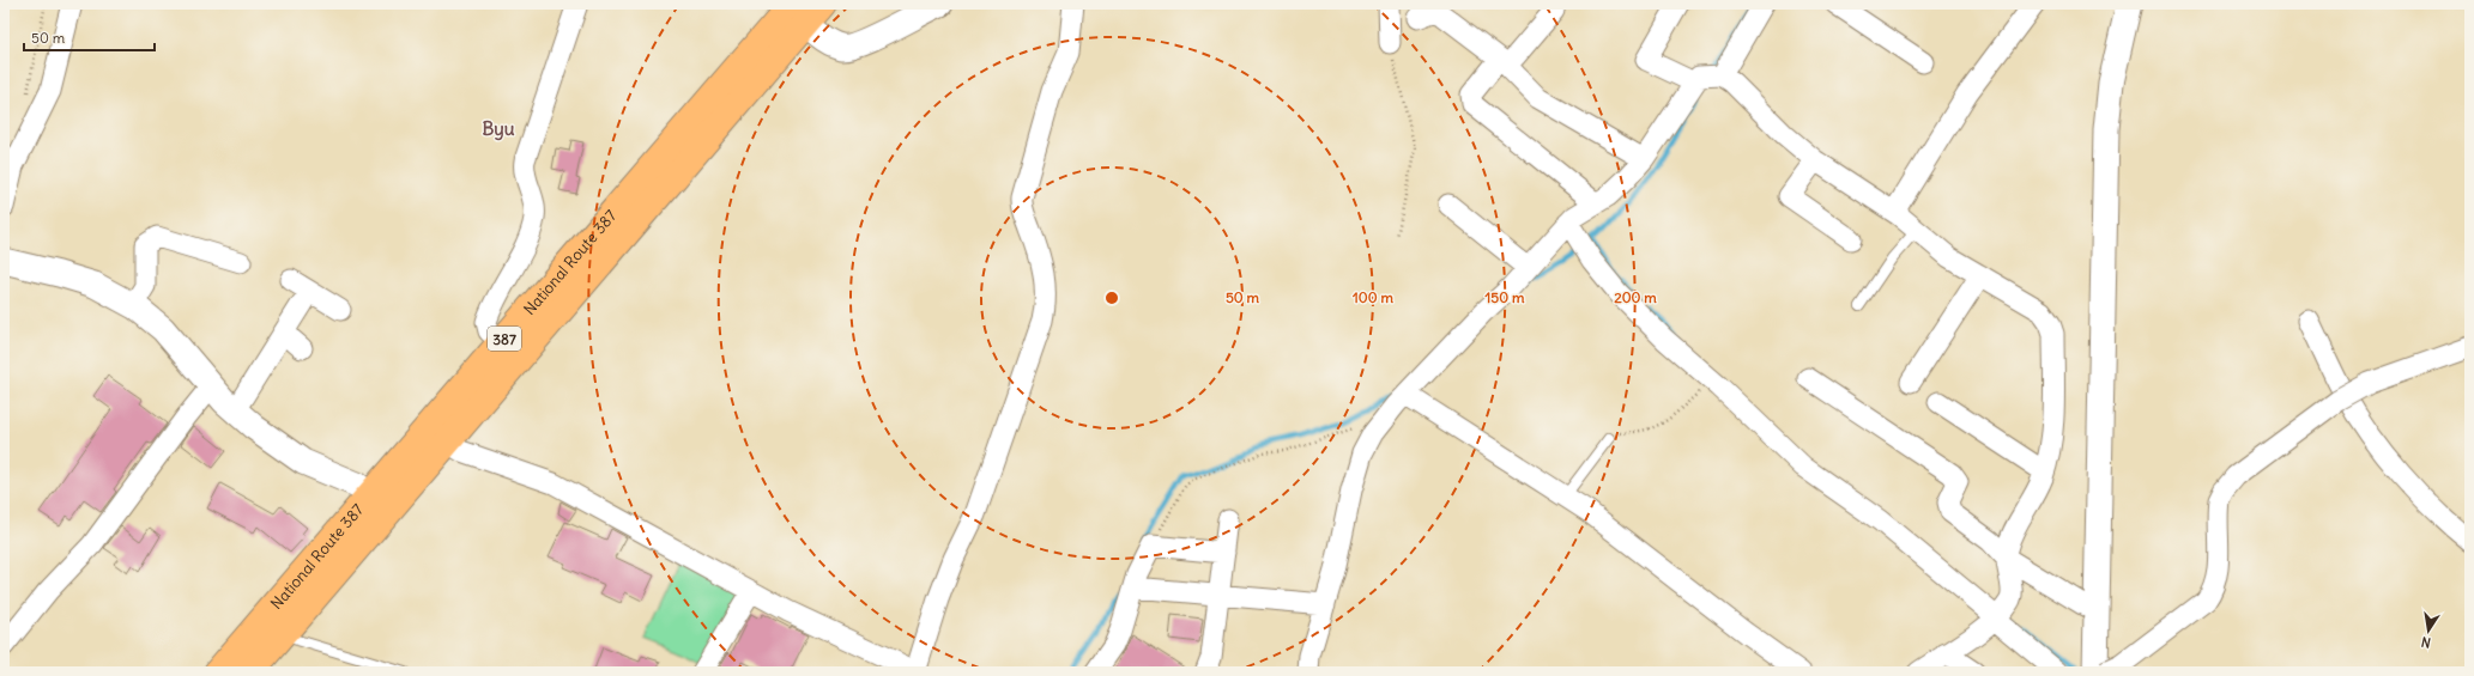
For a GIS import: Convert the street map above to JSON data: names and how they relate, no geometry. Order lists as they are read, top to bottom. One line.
{"streets":{"highway":["National Route 387","387"]},"districts":["Byu"],"scale_bar":"50 m","north":"bottom","rings":["50 m","100 m","150 m","200 m"]}
